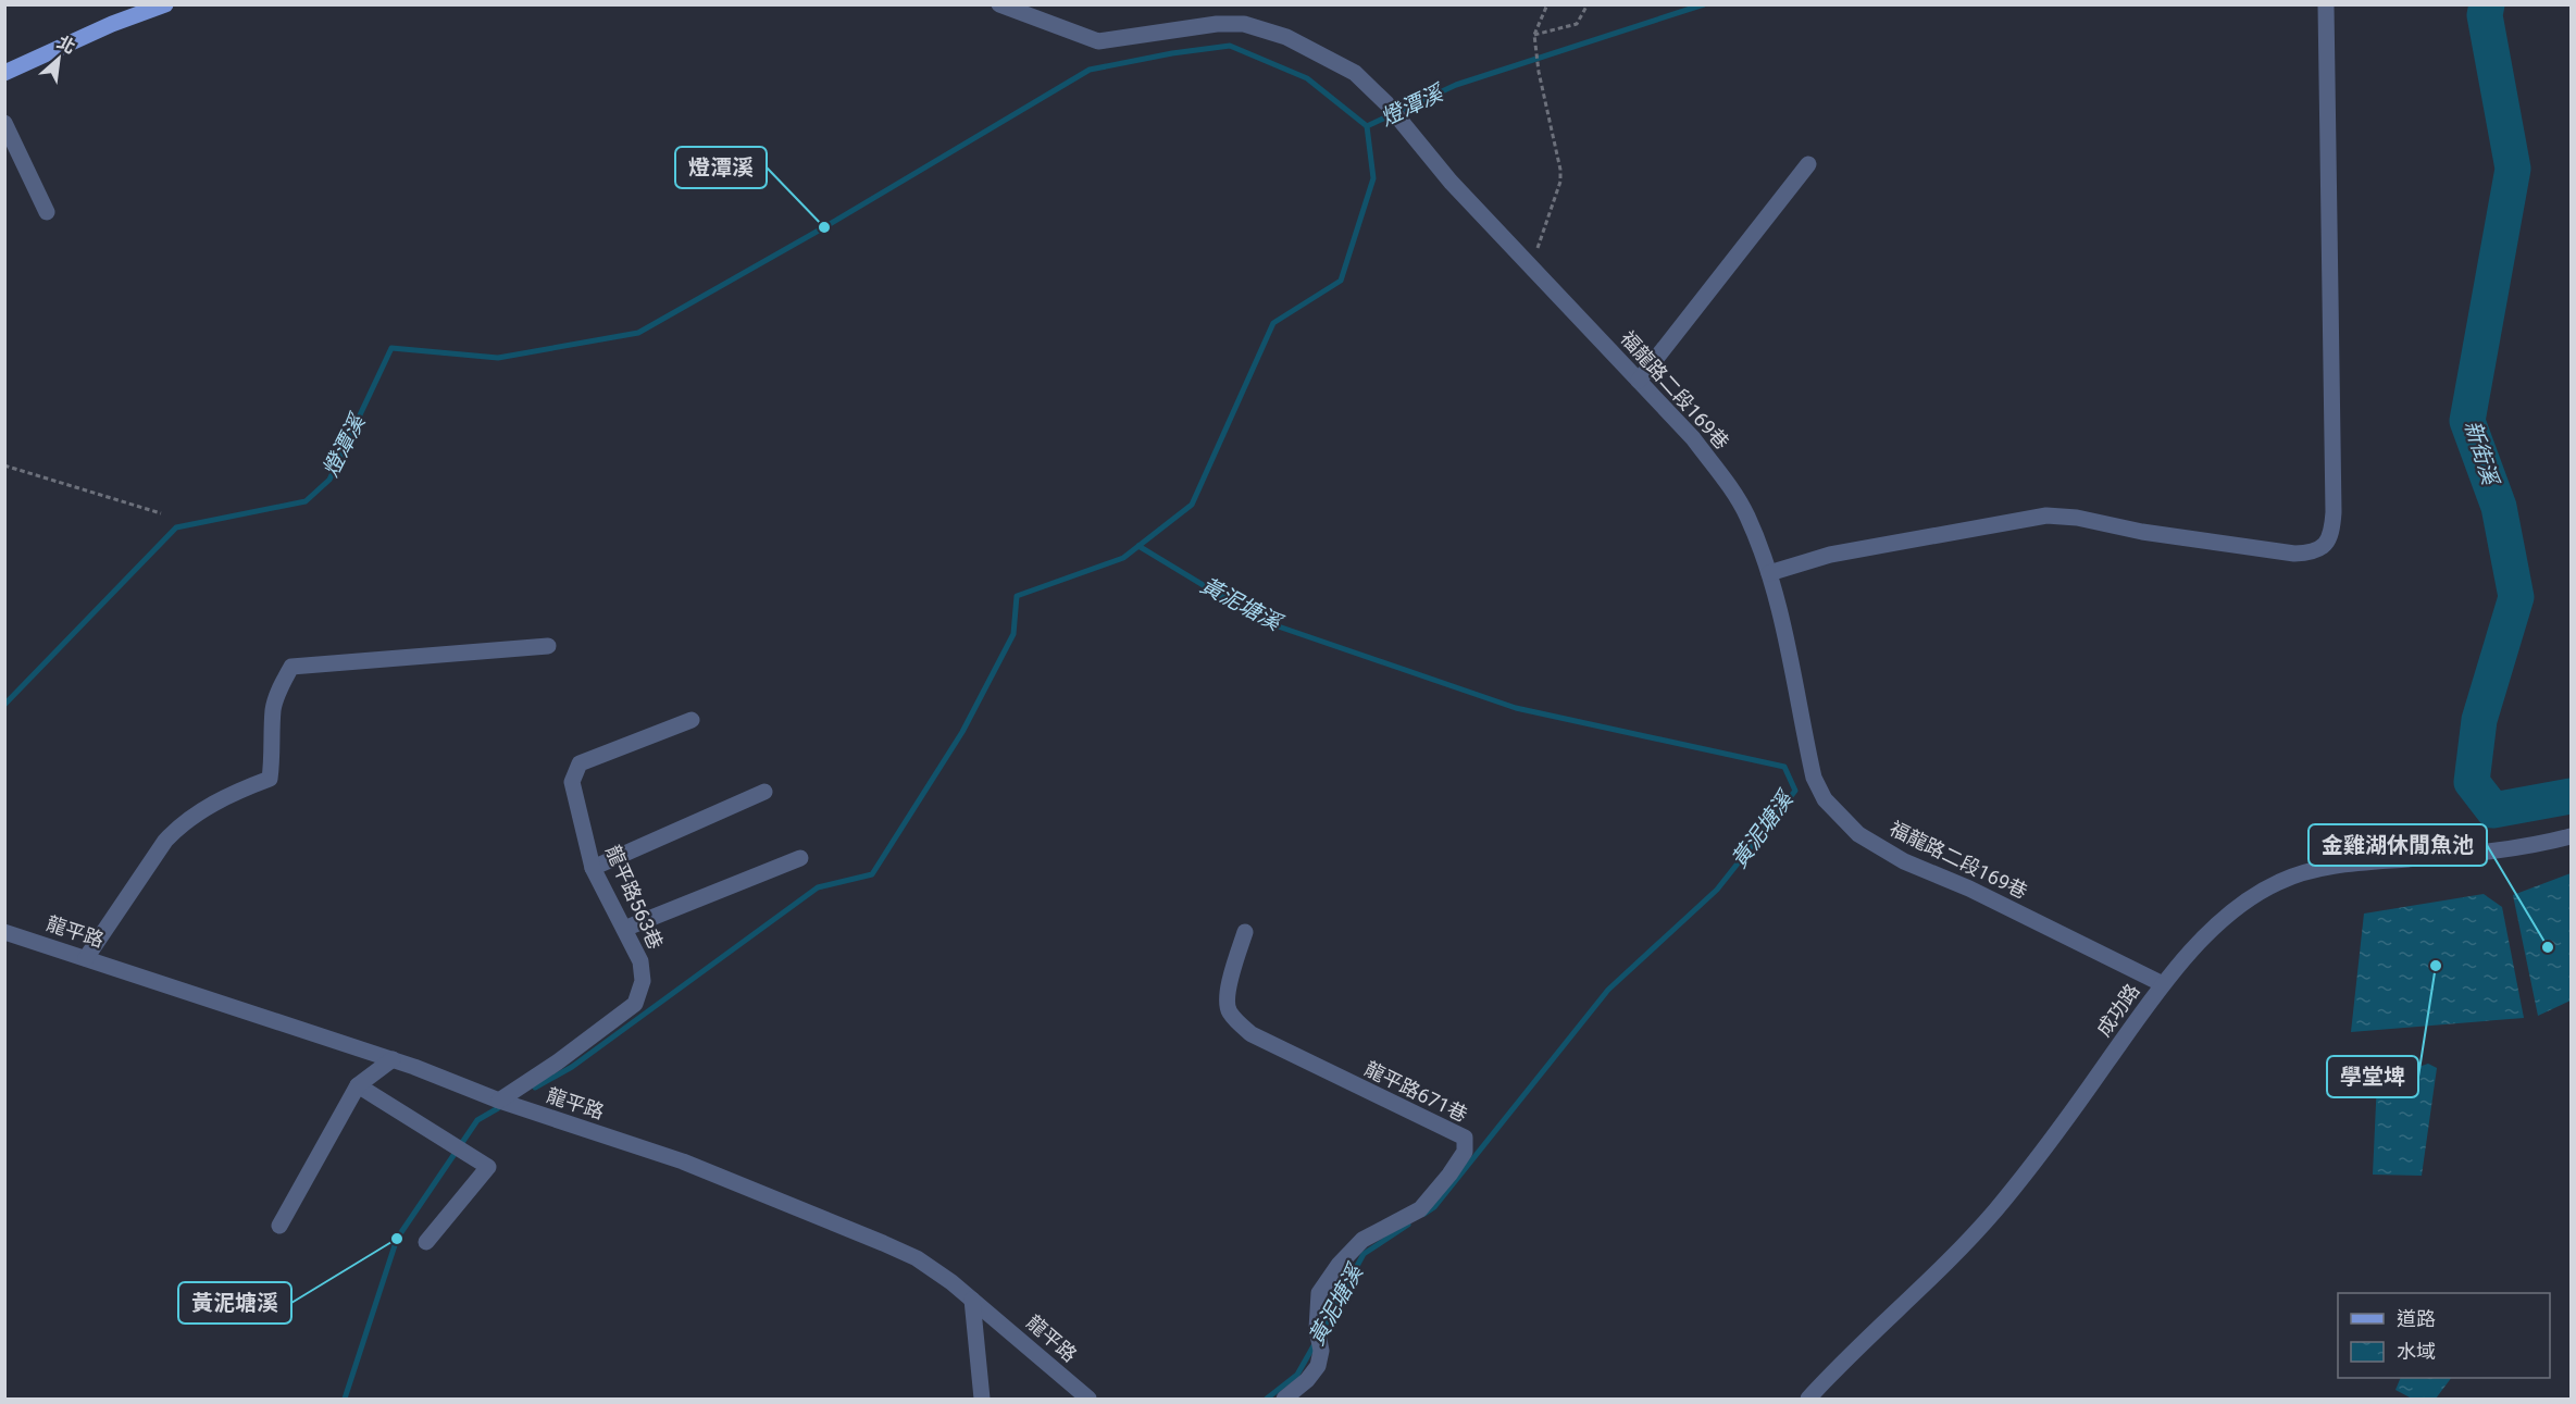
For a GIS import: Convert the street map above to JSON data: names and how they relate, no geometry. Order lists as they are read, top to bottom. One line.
{"streets":{"street":["福龍路二段169巷","龍平路563巷","龍平路","成功路","龍平路671巷"]},"crossings":[["福龍路二段169巷","成功路"],["龍平路563巷","龍平路"]],"water":["燈潭溪","新街溪","黃泥塘溪"],"places":["燈潭溪","金雞湖休閒魚池","學堂埤","黃泥塘溪"],"legend":["道路","水域"],"north":"top right"}
